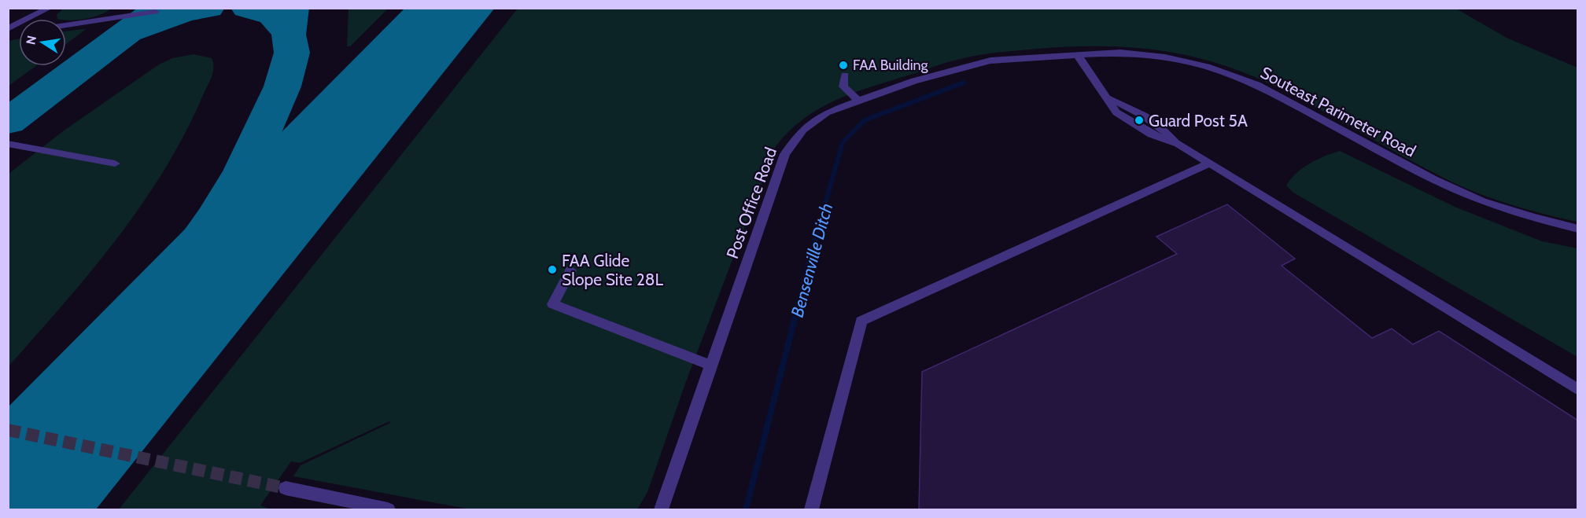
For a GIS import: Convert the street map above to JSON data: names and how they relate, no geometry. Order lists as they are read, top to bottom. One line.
{"streets":{"lane":["Souteast Parimeter Road","Post Office Road"]},"crossings":[["Souteast Parimeter Road","Post Office Road"]],"water":["Bensenville Ditch"],"places":["FAA Building","Guard Post 5A","FAA Glide Slope Site 28L"],"north":"left"}
